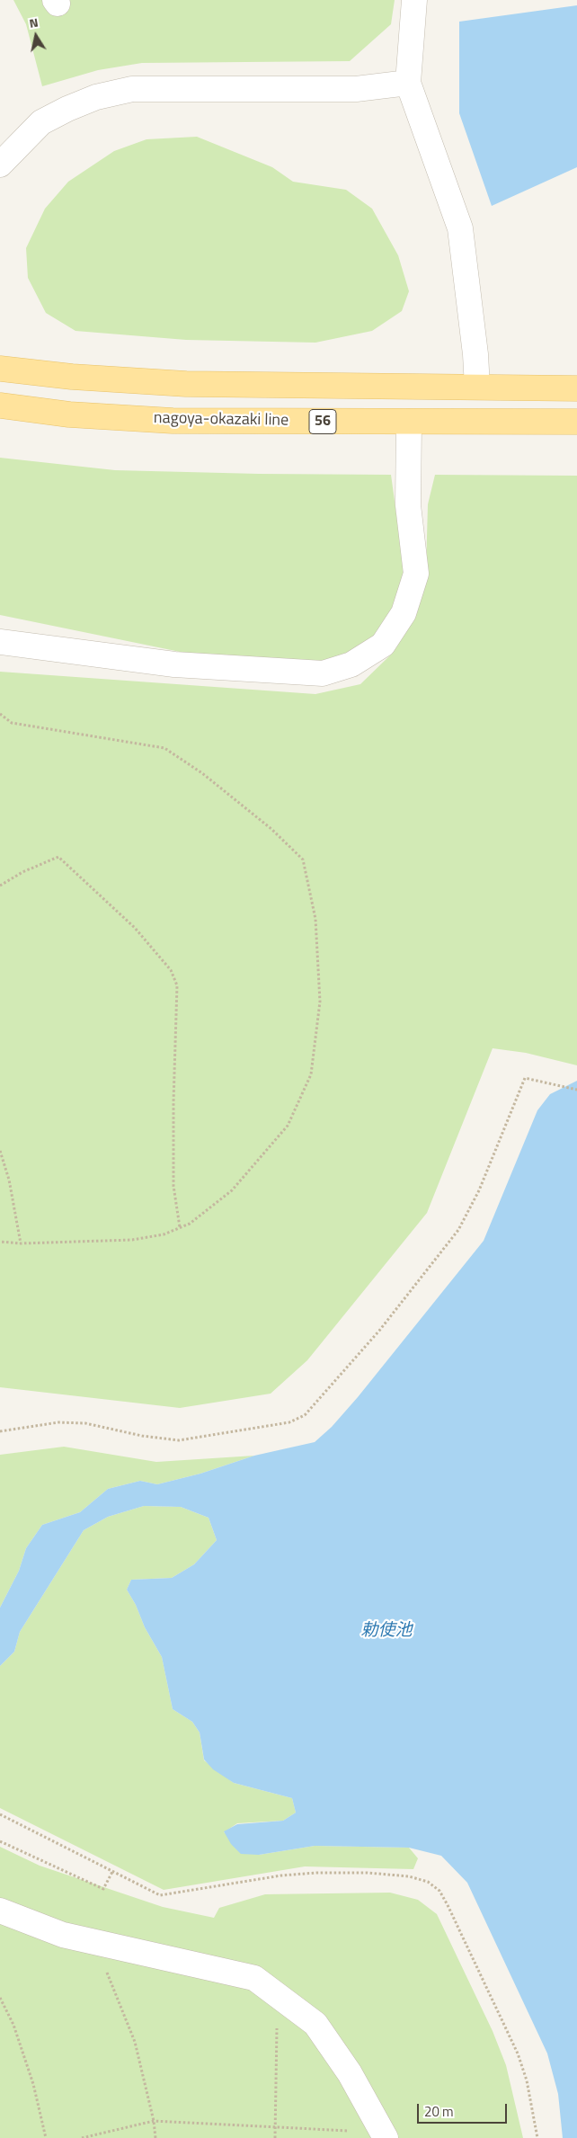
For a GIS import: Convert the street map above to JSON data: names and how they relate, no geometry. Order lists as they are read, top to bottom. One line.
{"streets":{"main road":["nagoya-okazaki line","56"]},"water":["勅使池"],"scale_bar":"20 m","north":"top"}
